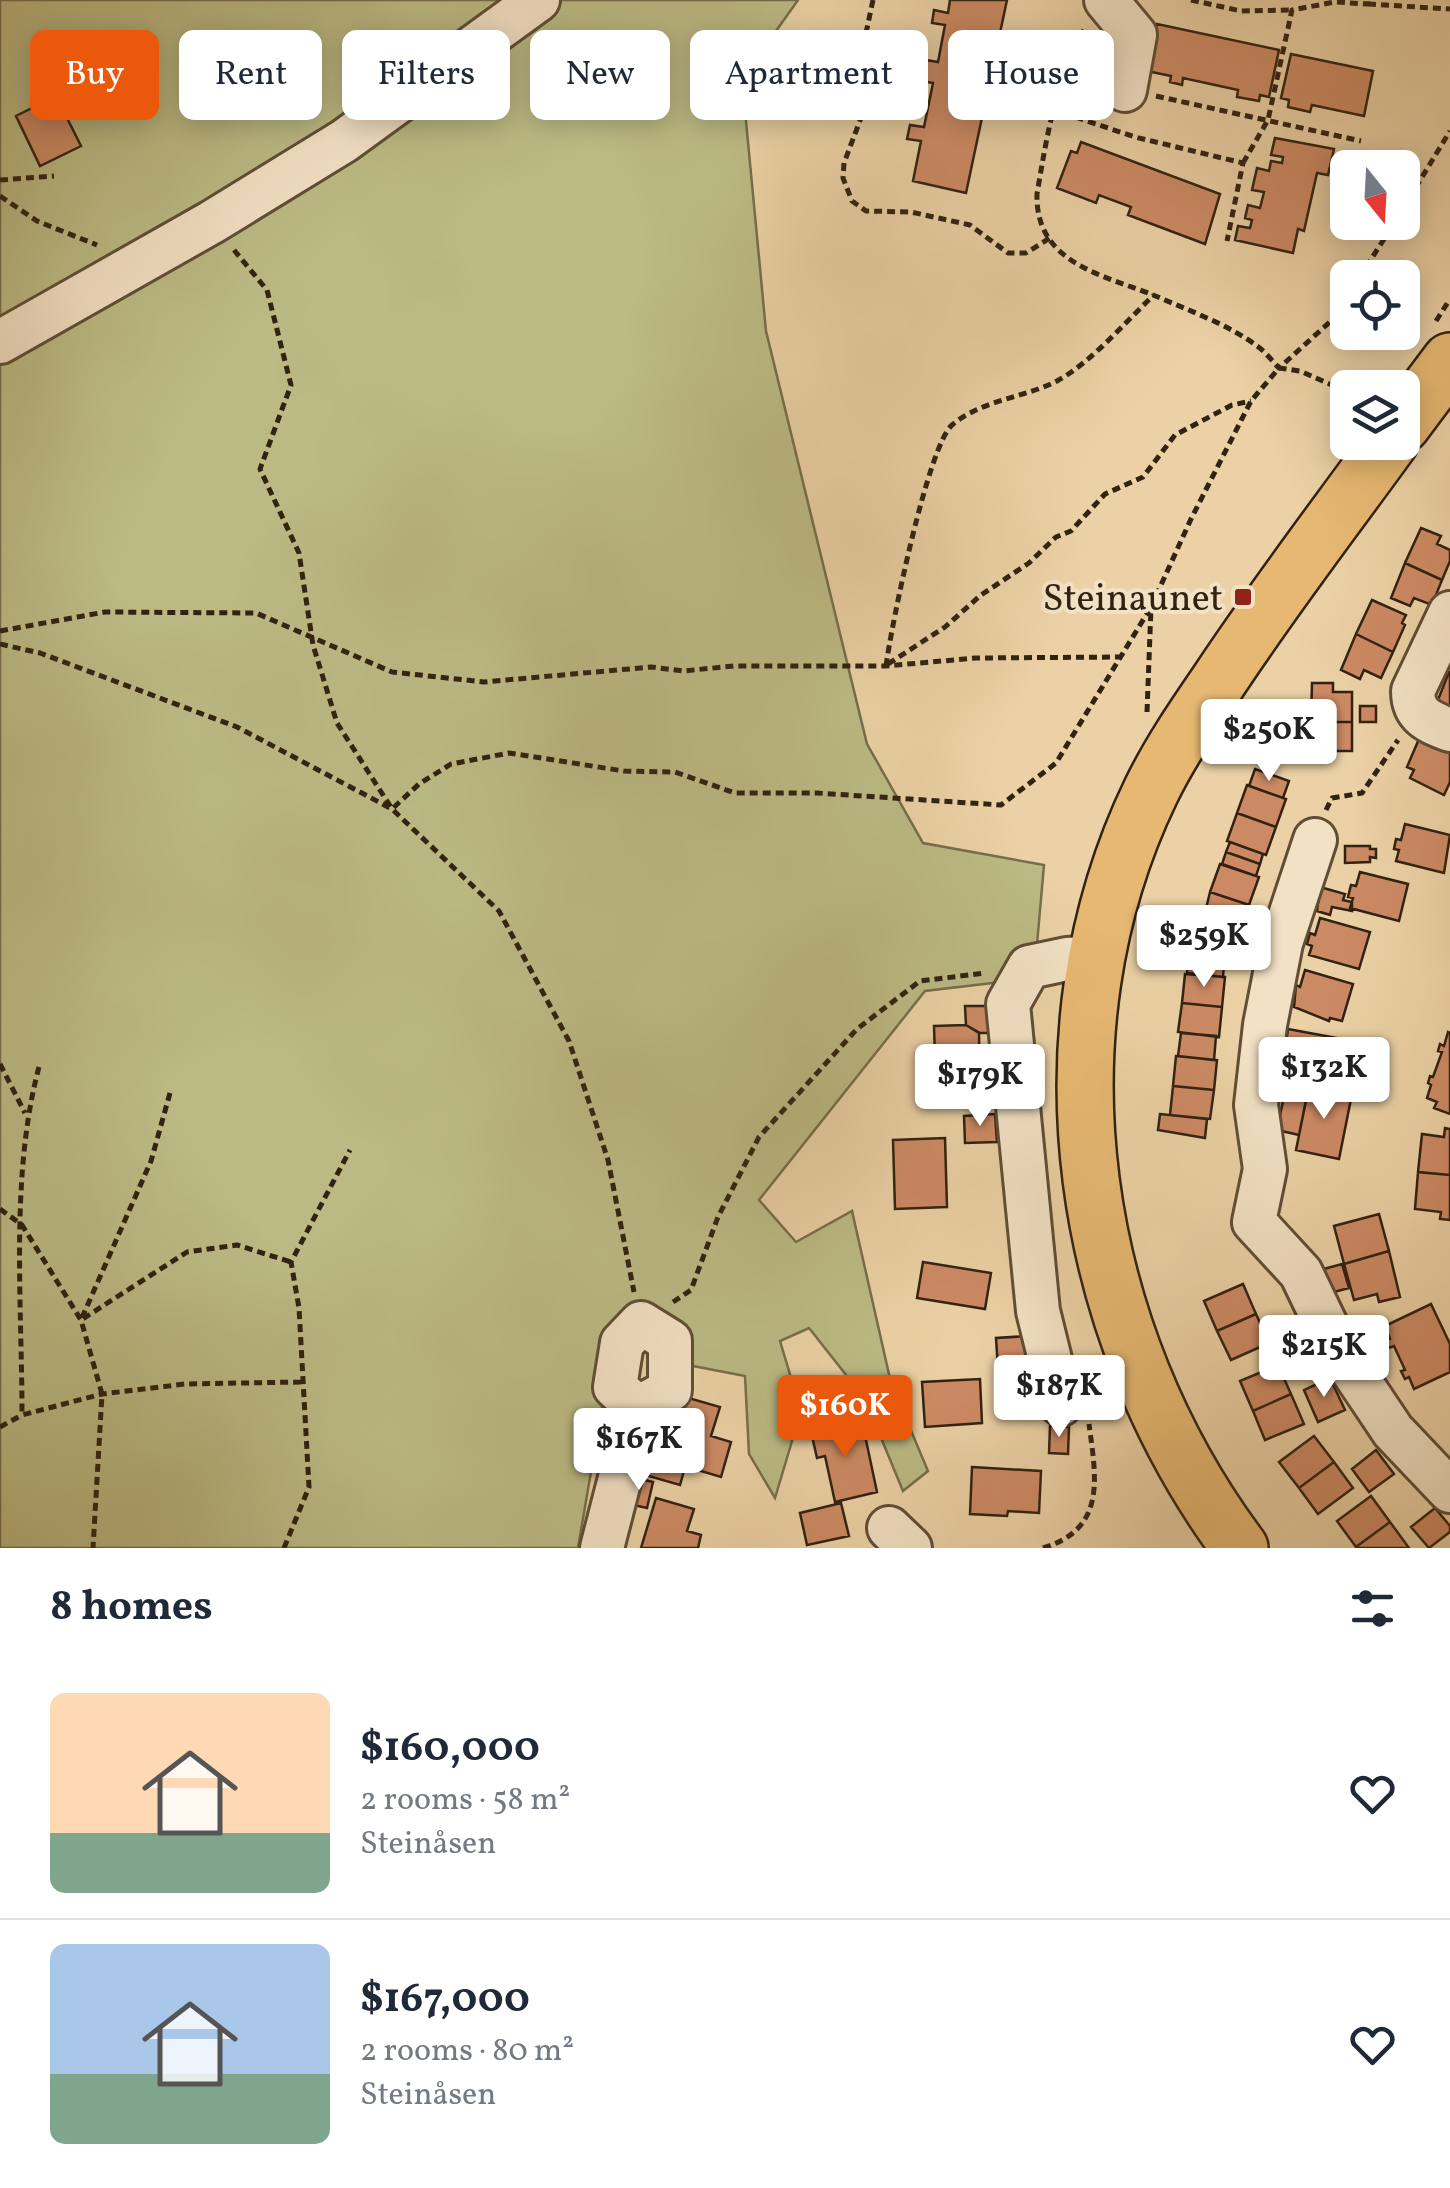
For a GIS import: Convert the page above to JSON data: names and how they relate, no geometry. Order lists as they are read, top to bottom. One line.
{"places":{"transit":["Steinaunet"]},"north":"bottom","page":{"chip":["Buy","Rent","Filters","New","Apartment","House"],"price":["$250K","$259K","$132K","$179K","$215K","$187K","$160K","$167K"],"heading":"8 homes","list":[{"name":"$160,000","note":"2 rooms · 58 m² · Steinåsen"},{"name":"$167,000","note":"2 rooms · 80 m² · Steinåsen"}]}}
